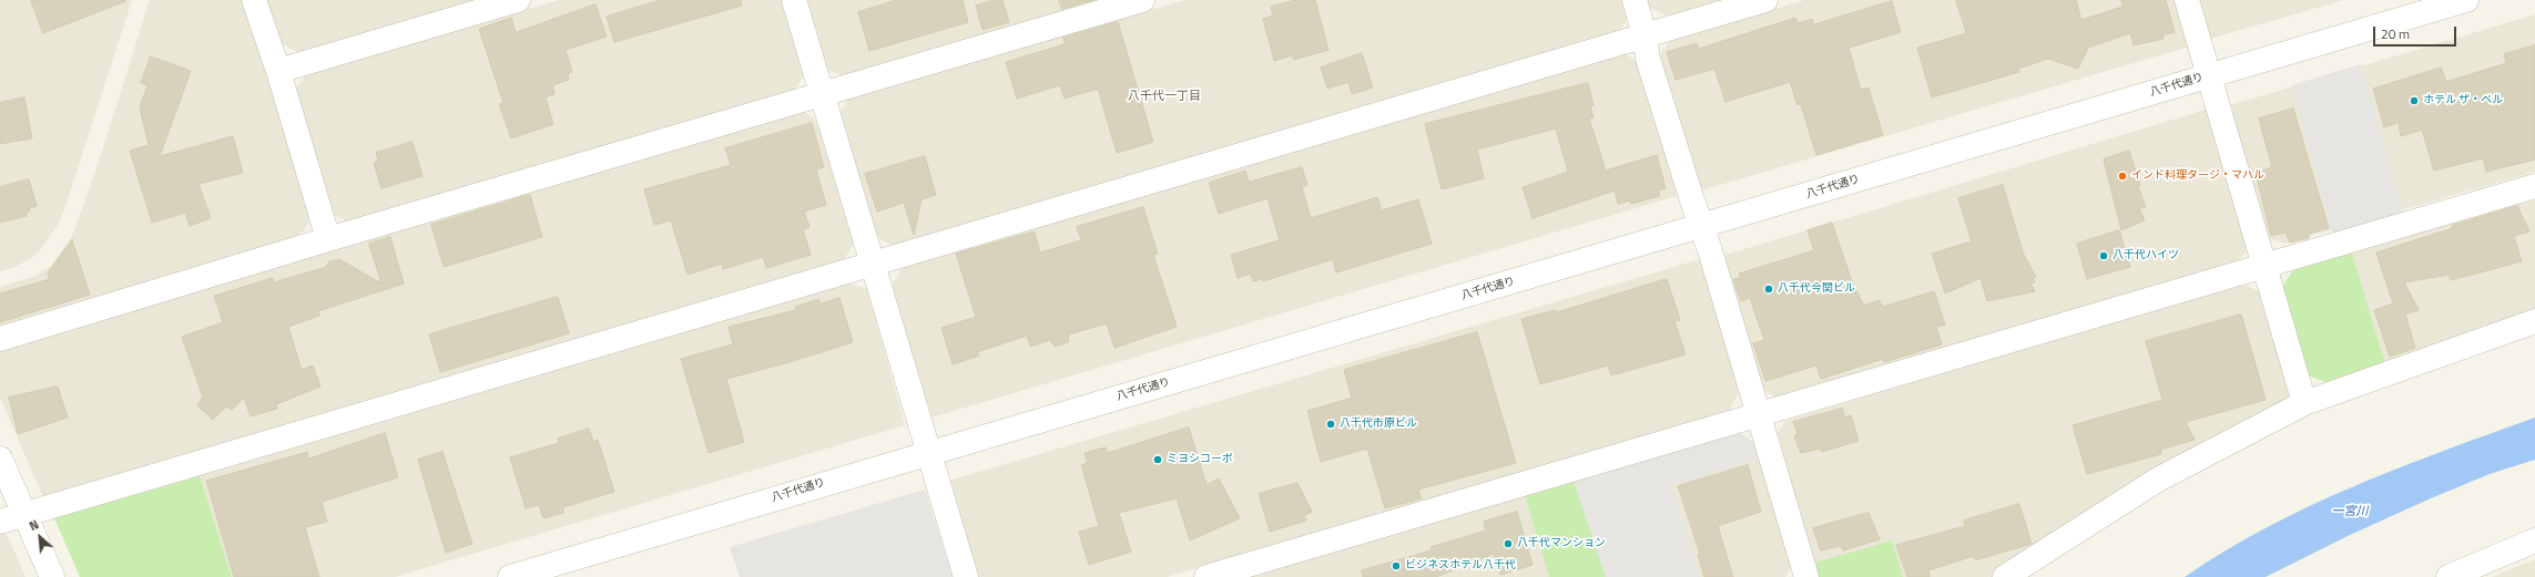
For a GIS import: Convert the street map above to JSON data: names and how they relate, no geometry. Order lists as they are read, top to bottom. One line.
{"streets":{"street":["八千代通り"]},"districts":["八千代一丁目"],"water":["一宮川"],"places":["ホテル ザ・ベル","インド料理タージ・マハル","八千代ハイツ","八千代今関ビル","八千代市原ビル","ミヨシコーポ","八千代マンション","ビジネスホテル八千代"],"scale_bar":"20 m","north":"top left"}
